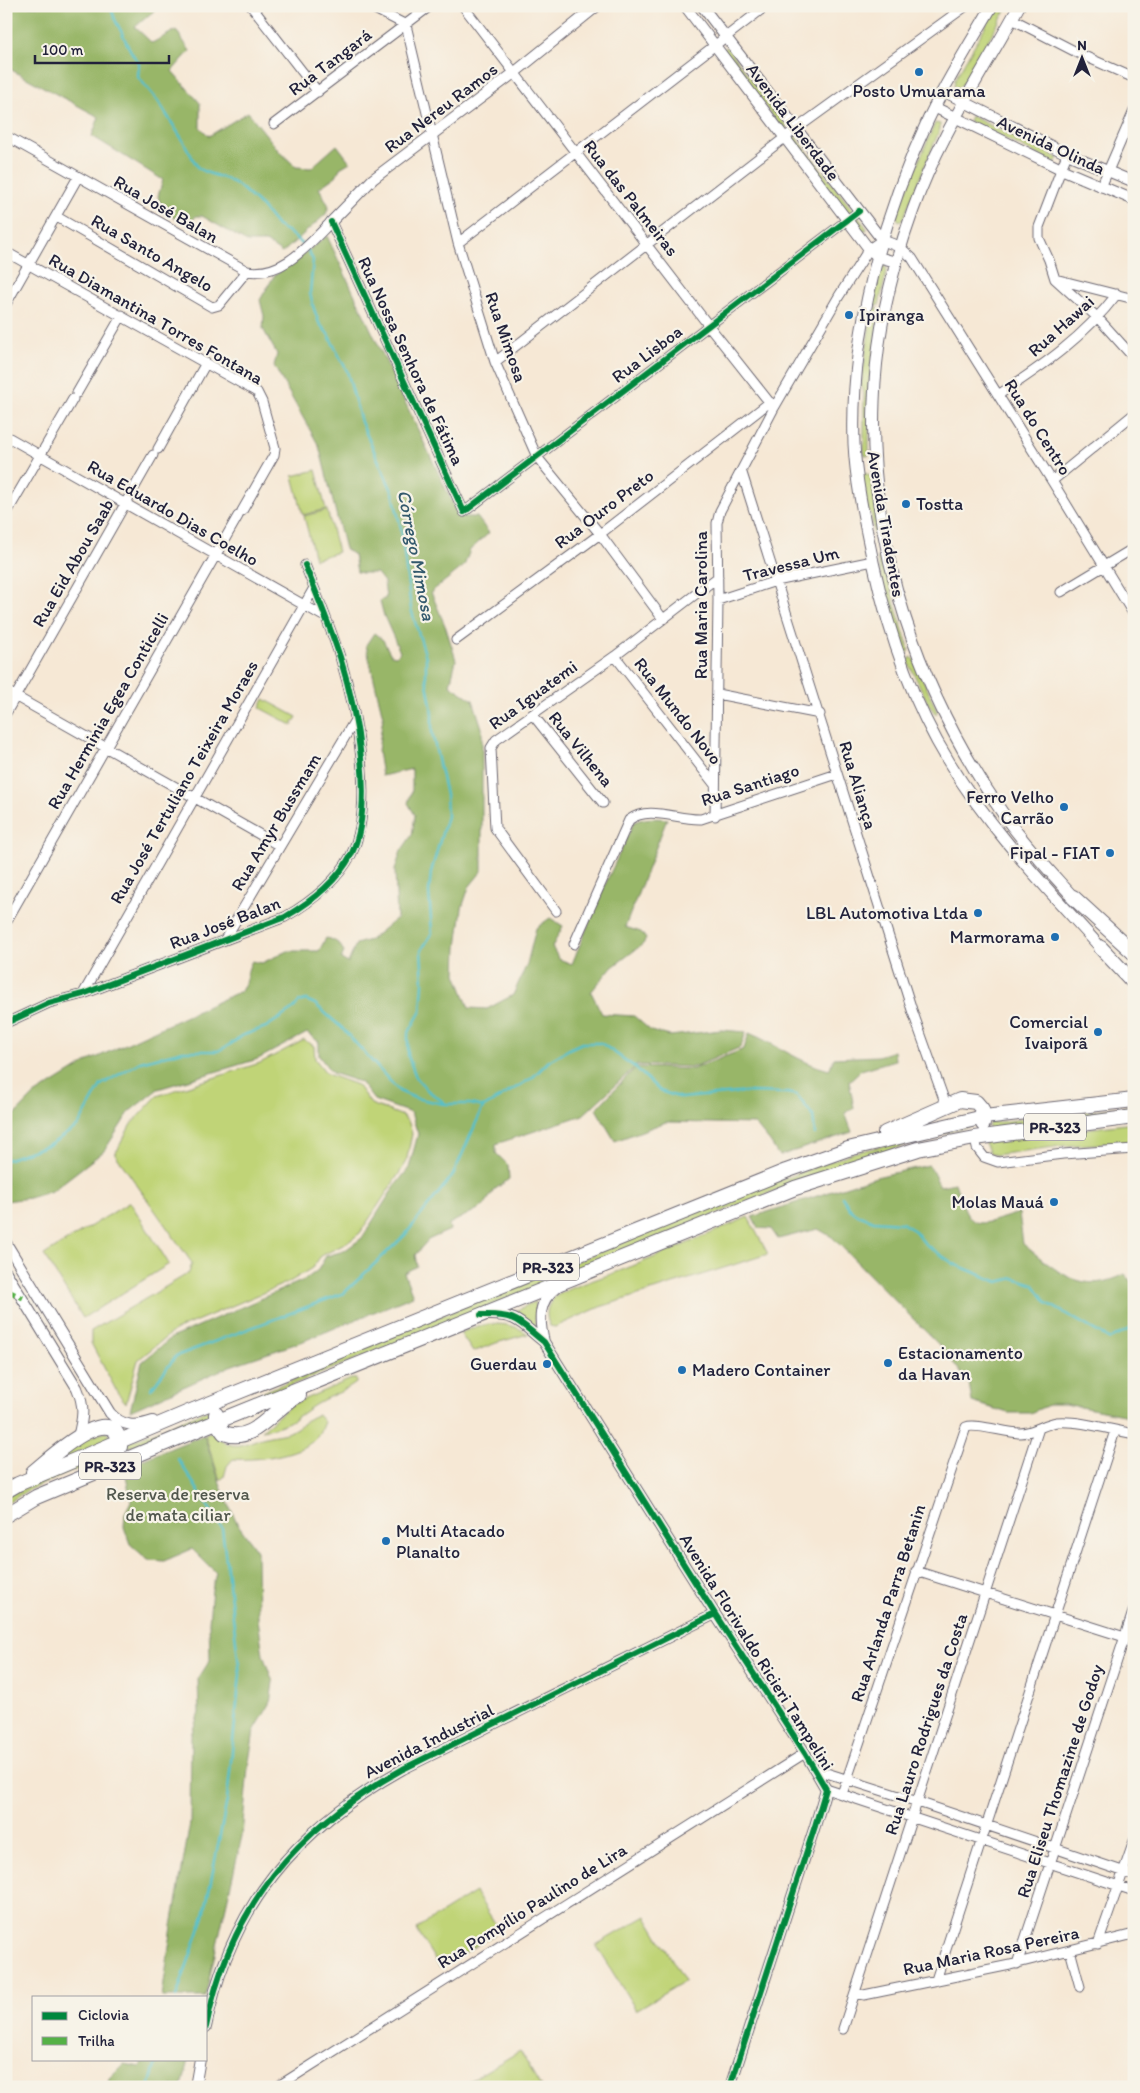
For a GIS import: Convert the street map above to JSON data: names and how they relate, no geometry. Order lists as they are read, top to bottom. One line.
{"streets":{"highway":["PR-323"],"main road":["Avenida Tiradentes"],"street":["Rua Tangará","Rua Nereu Ramos","Avenida Liberdade","Avenida Olinda","Rua das Palmeiras","Rua José Balan","Rua Santo Angelo","Rua Diamantina Torres Fontana","Rua Hawai","Rua Mimosa","Rua Lisboa","Rua Nossa Senhora de Fátima","Rua do Centro","Rua Ouro Preto","Rua Eduardo Dias Coelho","Rua Eid Abou Saab","Travessa Um","Rua Maria Carolina","Rua Iguatemi","Rua Herminia Egea Conticelli","Rua Mundo Novo","Rua Vilhena","Rua José Tertuliano Teixeira Moraes","Rua Santiago","Rua Aliança","Rua Amyr Bussmam","Rua Arlanda Parra Betanin","Avenida Florivaldo Ricieri Tampelini","Rua Lauro Rodrigues da Costa","Avenida Industrial","Rua Eliseu Thomazine de Godoy","Rua Pompílio Paulino de Lira","Rua Maria Rosa Pereira"]},"crossings":[["Rua Tangará","Rua Mimosa"],["Rua Nereu Ramos","Rua das Palmeiras"],["Rua Nereu Ramos","Rua José Balan"],["Rua Nereu Ramos","Rua Santo Angelo"],["Rua Nereu Ramos","Rua Mimosa"],["Rua Nereu Ramos","Rua Nossa Senhora de Fátima"],["Avenida Liberdade","Rua Lisboa"],["Avenida Liberdade","Avenida Tiradentes"],["Avenida Liberdade","Rua Maria Carolina"],["Avenida Olinda","Avenida Tiradentes"],["Rua das Palmeiras","Rua Lisboa"],["Rua das Palmeiras","Rua Ouro Preto"],["Rua das Palmeiras","Rua Maria Carolina"],["Rua José Balan","Rua Santo Angelo"],["Rua José Balan","Rua Eduardo Dias Coelho"],["Rua José Balan","Rua José Tertuliano Teixeira Moraes"],["Rua José Balan","Rua Amyr Bussmam"],["Rua Diamantina Torres Fontana","Rua Eid Abou Saab"],["Rua Diamantina Torres Fontana","Rua Herminia Egea Conticelli"],["Rua Hawai","Rua do Centro"],["Rua Mimosa","Rua Lisboa"],["Rua Mimosa","Rua Ouro Preto"],["Rua Mimosa","Rua Iguatemi"],["Rua Lisboa","Rua Nossa Senhora de Fátima"],["Rua do Centro","Avenida Tiradentes"],["Rua Ouro Preto","Rua Maria Carolina"],["Rua Eduardo Dias Coelho","Rua Eid Abou Saab"],["Rua Eduardo Dias Coelho","Rua Herminia Egea Conticelli"],["Rua Eduardo Dias Coelho","Rua José Tertuliano Teixeira Moraes"],["Avenida Tiradentes","Travessa Um"],["Travessa Um","Rua Maria Carolina"],["Travessa Um","Rua Aliança"],["Rua Maria Carolina","Rua Iguatemi"],["Rua Maria Carolina","Rua Mundo Novo"],["Rua Maria Carolina","Rua Santiago"],["Rua Maria Carolina","Rua Aliança"],["Rua Iguatemi","Rua Mundo Novo"],["Rua Iguatemi","Rua Vilhena"],["Rua Santiago","Rua Aliança"],["PR-323","Avenida Florivaldo Ricieri Tampelini"],["Rua Arlanda Parra Betanin","Rua Lauro Rodrigues da Costa"],["Avenida Florivaldo Ricieri Tampelini","Avenida Industrial"],["Avenida Florivaldo Ricieri Tampelini","Rua Pompílio Paulino de Lira"],["Rua Lauro Rodrigues da Costa","Rua Maria Rosa Pereira"],["Rua Eliseu Thomazine de Godoy","Rua Maria Rosa Pereira"]],"water":["Córrego Mimosa"],"parks":["Reserva de reserva de mata ciliar"],"places":["Posto Umuarama","Ipiranga","Tostta","Ferro Velho Carrão","Fipal - FIAT","LBL Automotiva Ltda","Marmorama","Comercial Ivaiporã","Molas Mauá","Estacionamento da Havan","Guerdau","Madero Container","Multi Atacado Planalto"],"legend":["Ciclovia","Trilha"],"scale_bar":"100 m","north":"top"}
